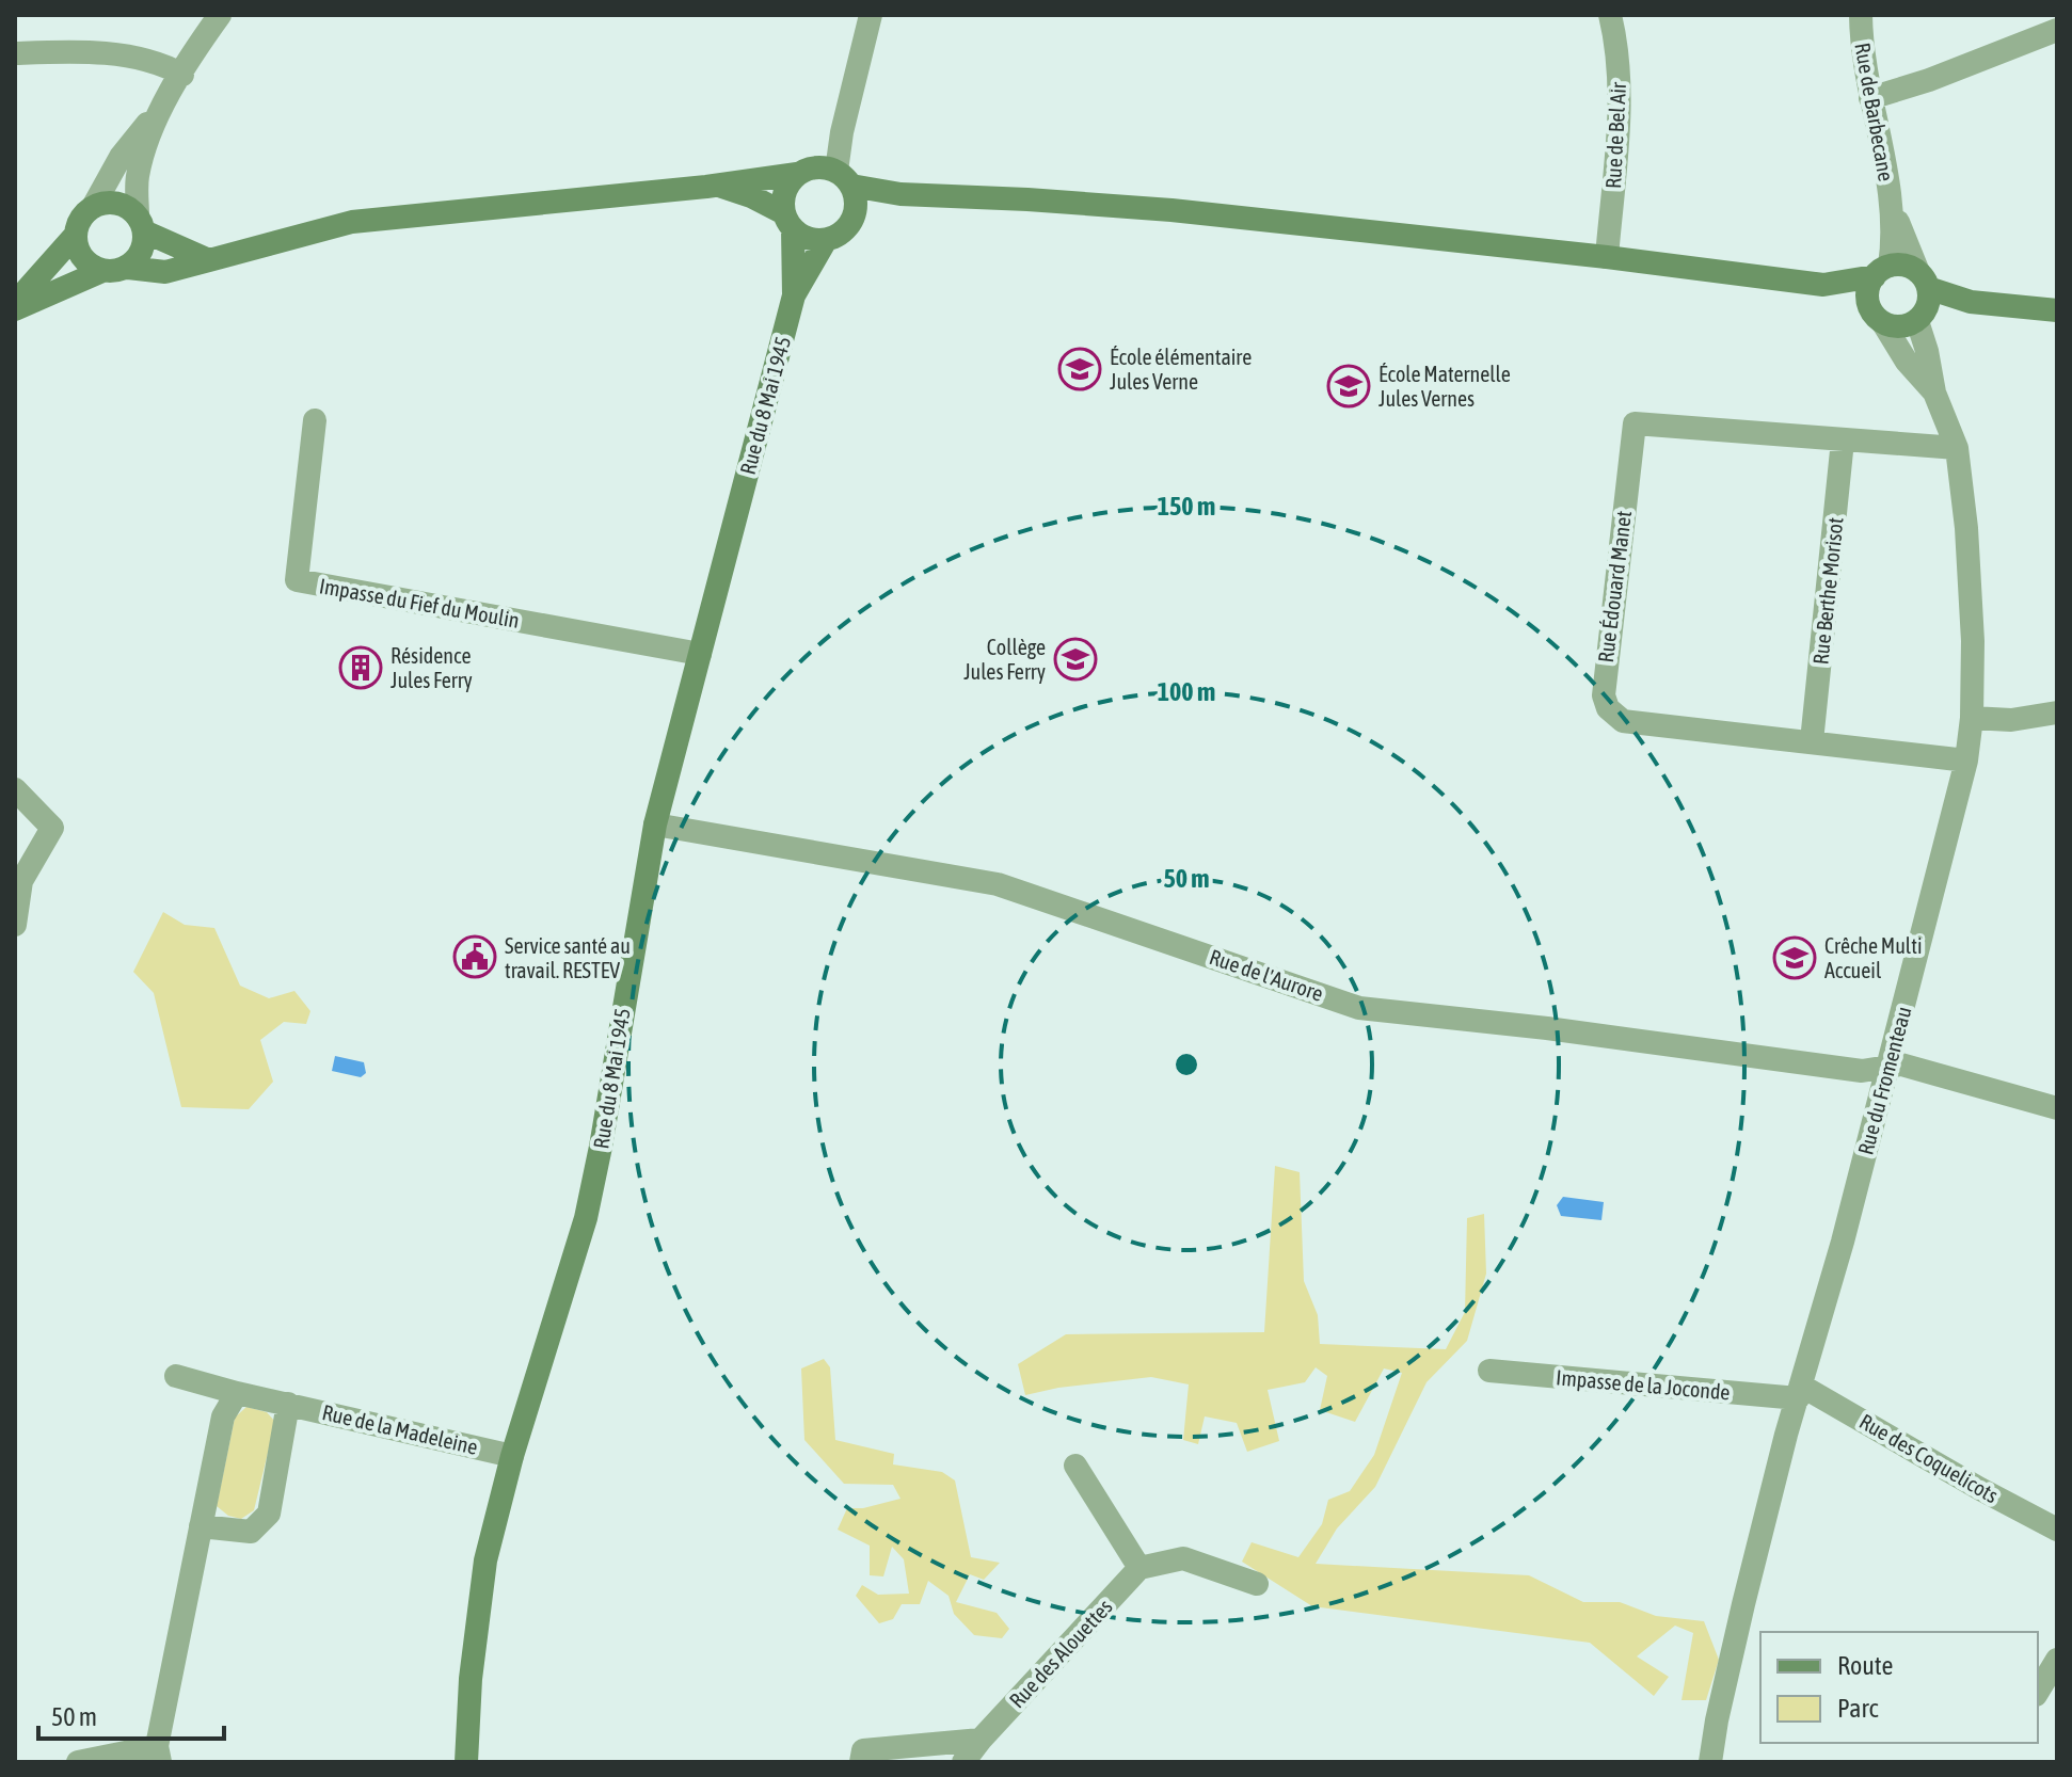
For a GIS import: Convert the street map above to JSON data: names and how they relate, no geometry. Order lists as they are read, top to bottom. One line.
{"streets":{"main road":["Rue du 8 Mai 1945"],"street":["Rue de Barbecane","Rue de Bel Air","Rue Édouard Manet","Rue Berthe Morisot","Impasse du Fief du Moulin","Rue de l'Aurore","Rue du Fromenteau","Impasse de la Joconde","Rue de la Madeleine","Rue des Coquelicots","Rue des Alouettes"]},"crossings":[["Rue de Barbecane","Rue du Fromenteau"],["Rue du 8 Mai 1945","Impasse du Fief du Moulin"],["Rue du 8 Mai 1945","Rue de l'Aurore"],["Rue du 8 Mai 1945","Rue de la Madeleine"],["Rue Édouard Manet","Rue Berthe Morisot"],["Rue Édouard Manet","Rue du Fromenteau"],["Rue de l'Aurore","Rue du Fromenteau"],["Rue du Fromenteau","Impasse de la Joconde"],["Rue du Fromenteau","Rue des Coquelicots"],["Impasse de la Joconde","Rue des Coquelicots"]],"places":{"school or university":["École élémentaire Jules Verne","École Maternelle Jules Vernes","Collège Jules Ferry","Crêche Multi Accueil"],"building":["Résidence Jules Ferry"],"public building":["Service santé au travail. RESTEV"]},"legend":["Route","Parc"],"scale_bar":"50 m","rings":["150 m","100 m","50 m"]}
